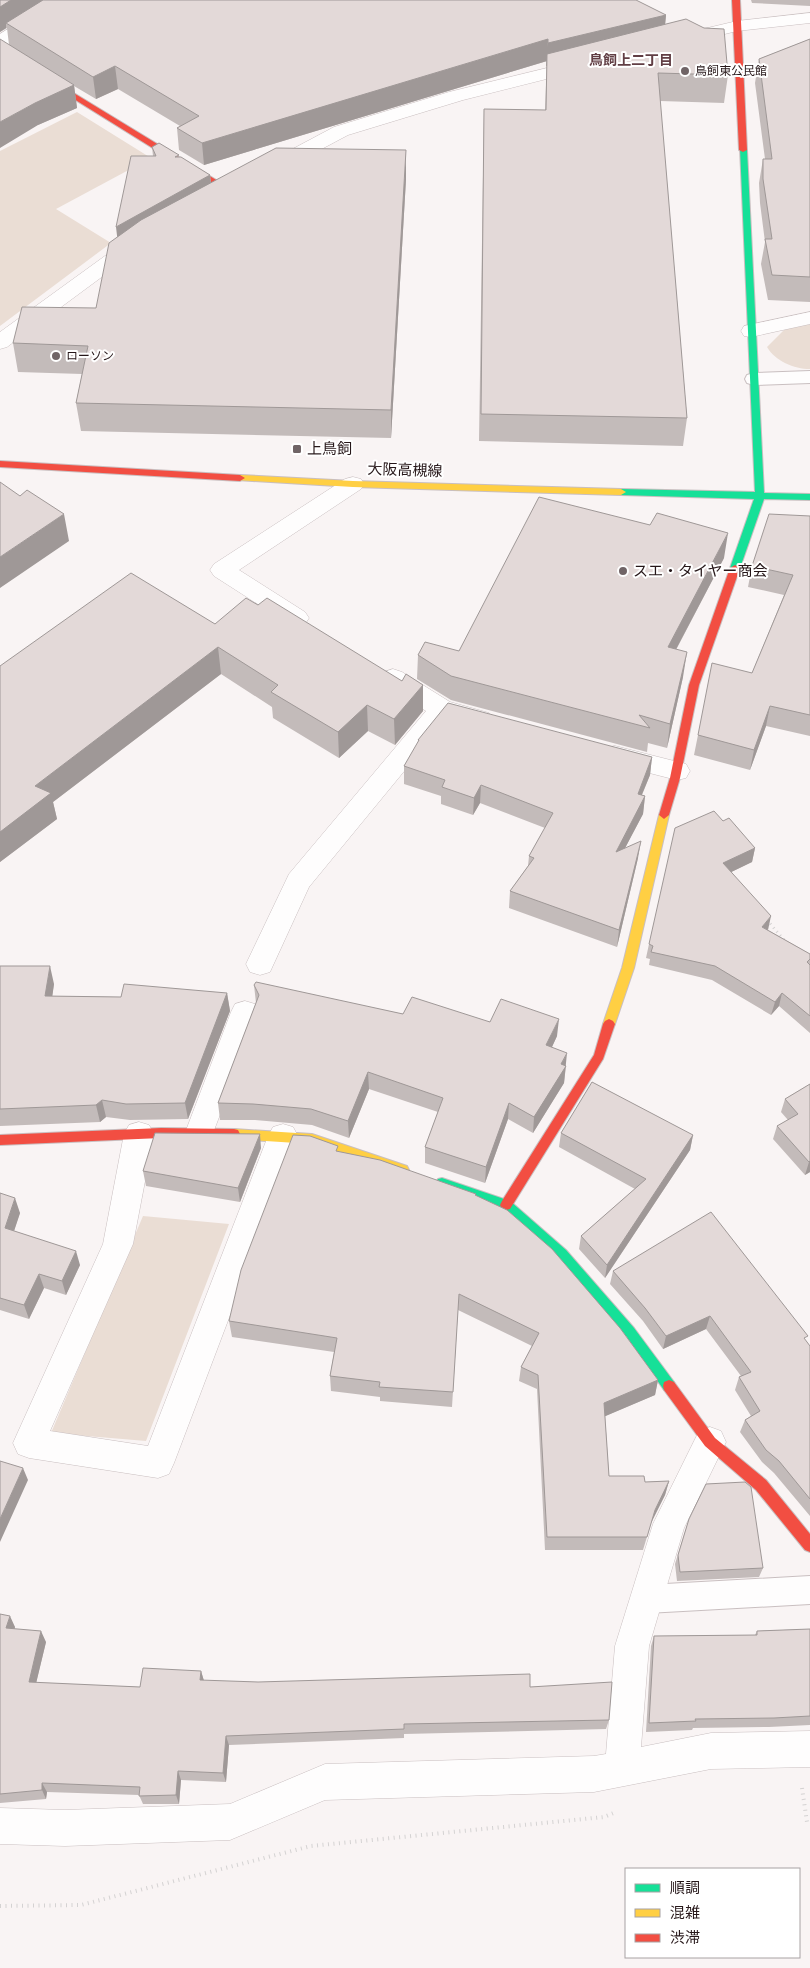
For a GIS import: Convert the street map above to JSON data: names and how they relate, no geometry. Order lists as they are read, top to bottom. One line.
{"streets":{"street":["大阪高槻線"]},"districts":["鳥飼上二丁目"],"places":{"other":["鳥飼東公民館","ローソン","スエ・タイヤー商会"],"transit":["上鳥飼"]},"legend":["順調","混雑","渋滞"]}
